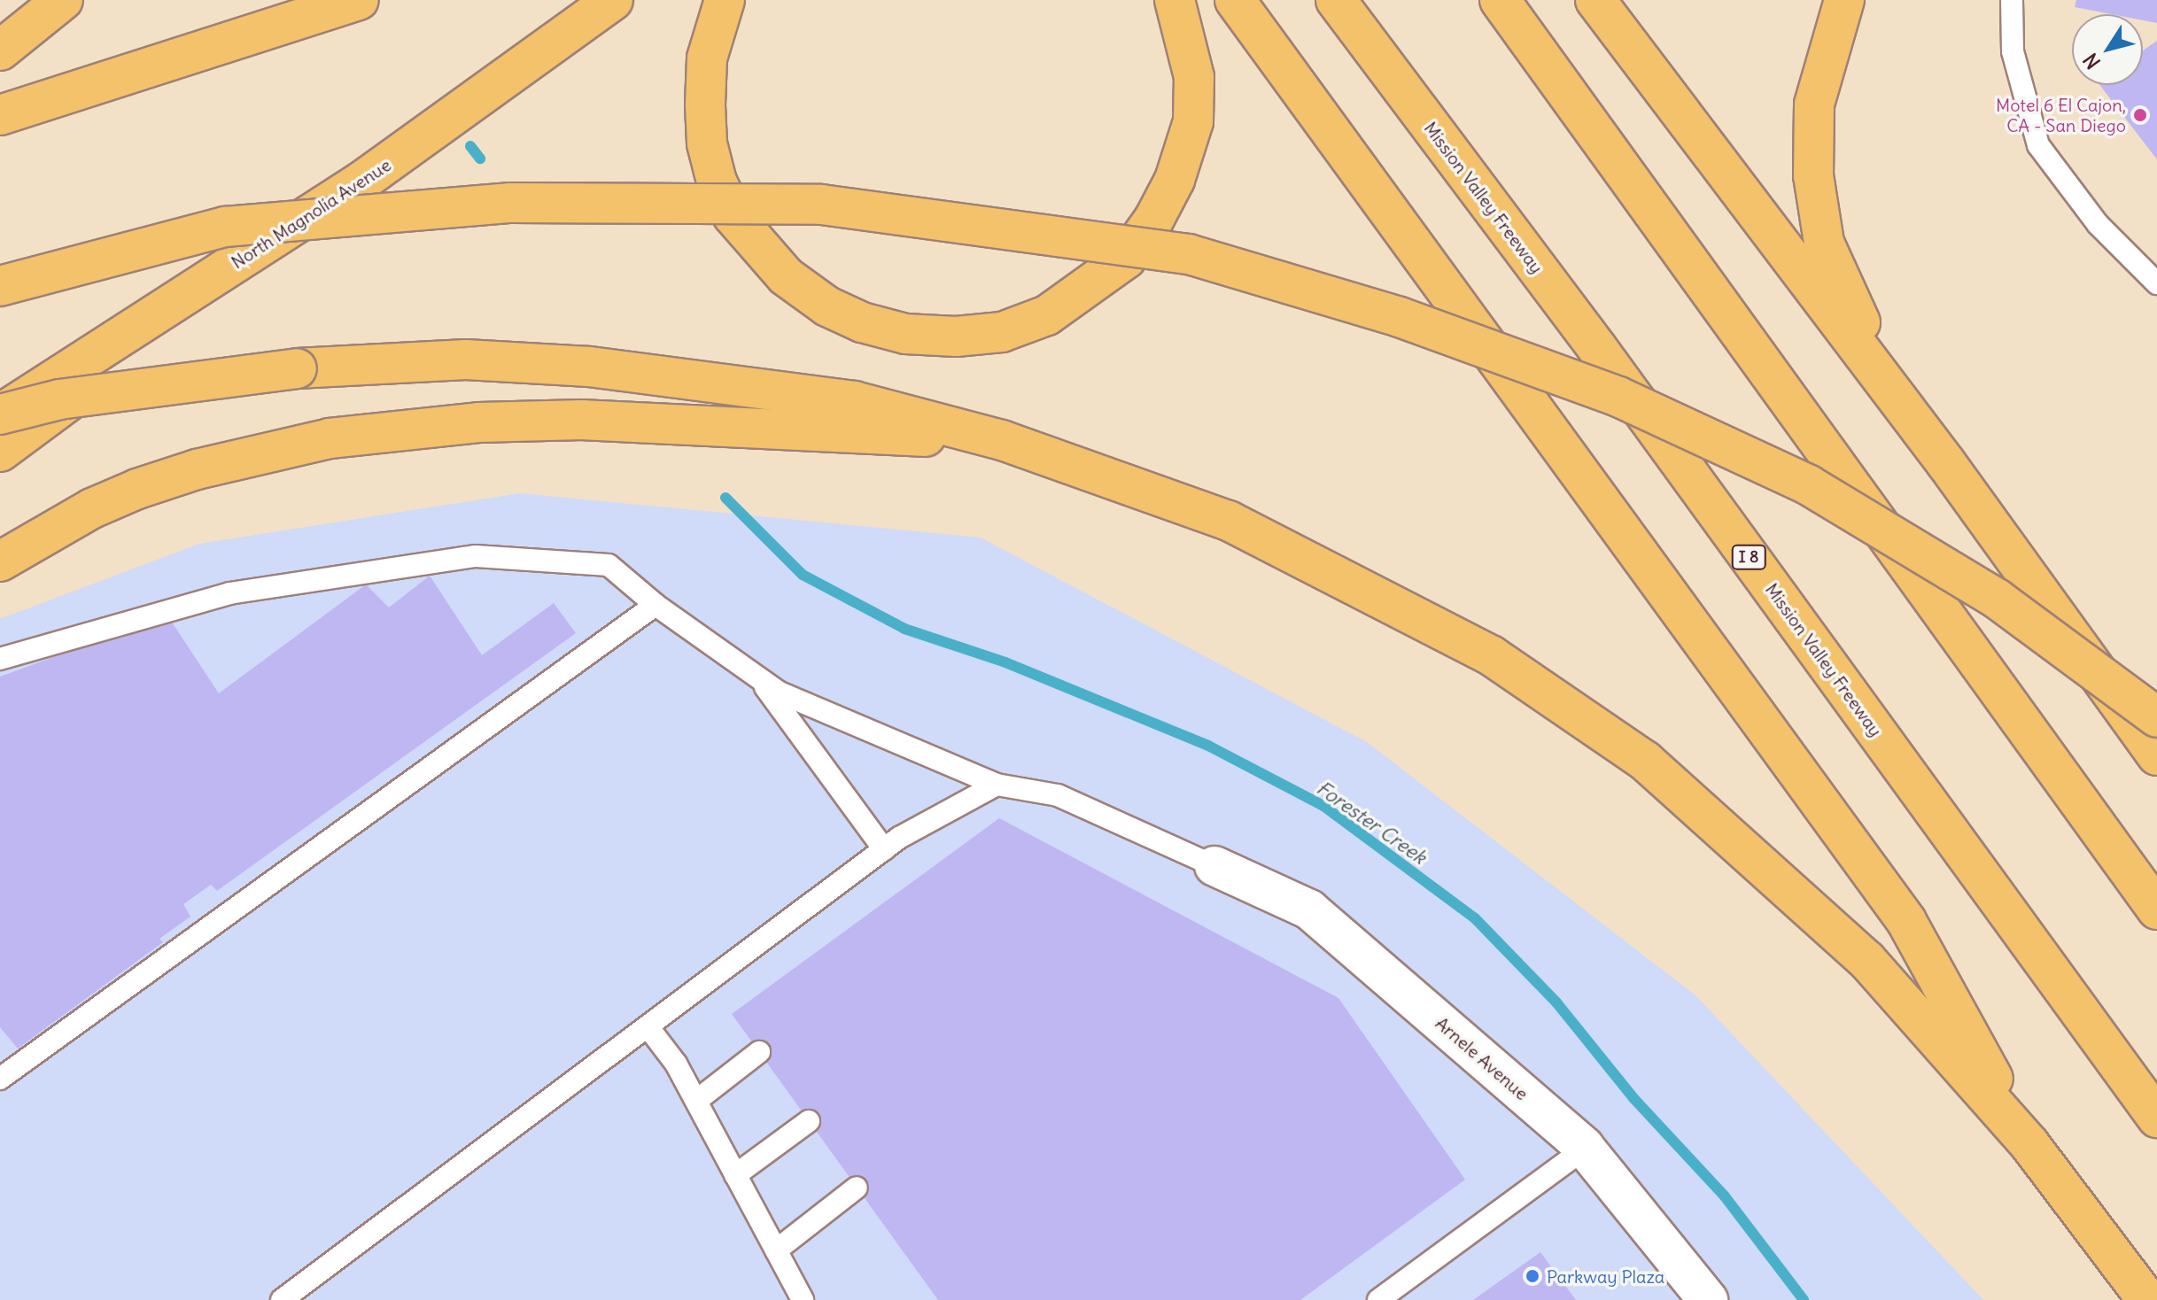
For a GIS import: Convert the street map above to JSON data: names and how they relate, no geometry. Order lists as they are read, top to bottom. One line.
{"streets":{"highway":["Mission Valley Freeway","North Magnolia Avenue","I 8"],"street":["Arnele Avenue"]},"water":["Forester Creek"],"places":["Motel 6 El Cajon, CA - San Diego","Parkway Plaza"],"north":"bottom left"}
